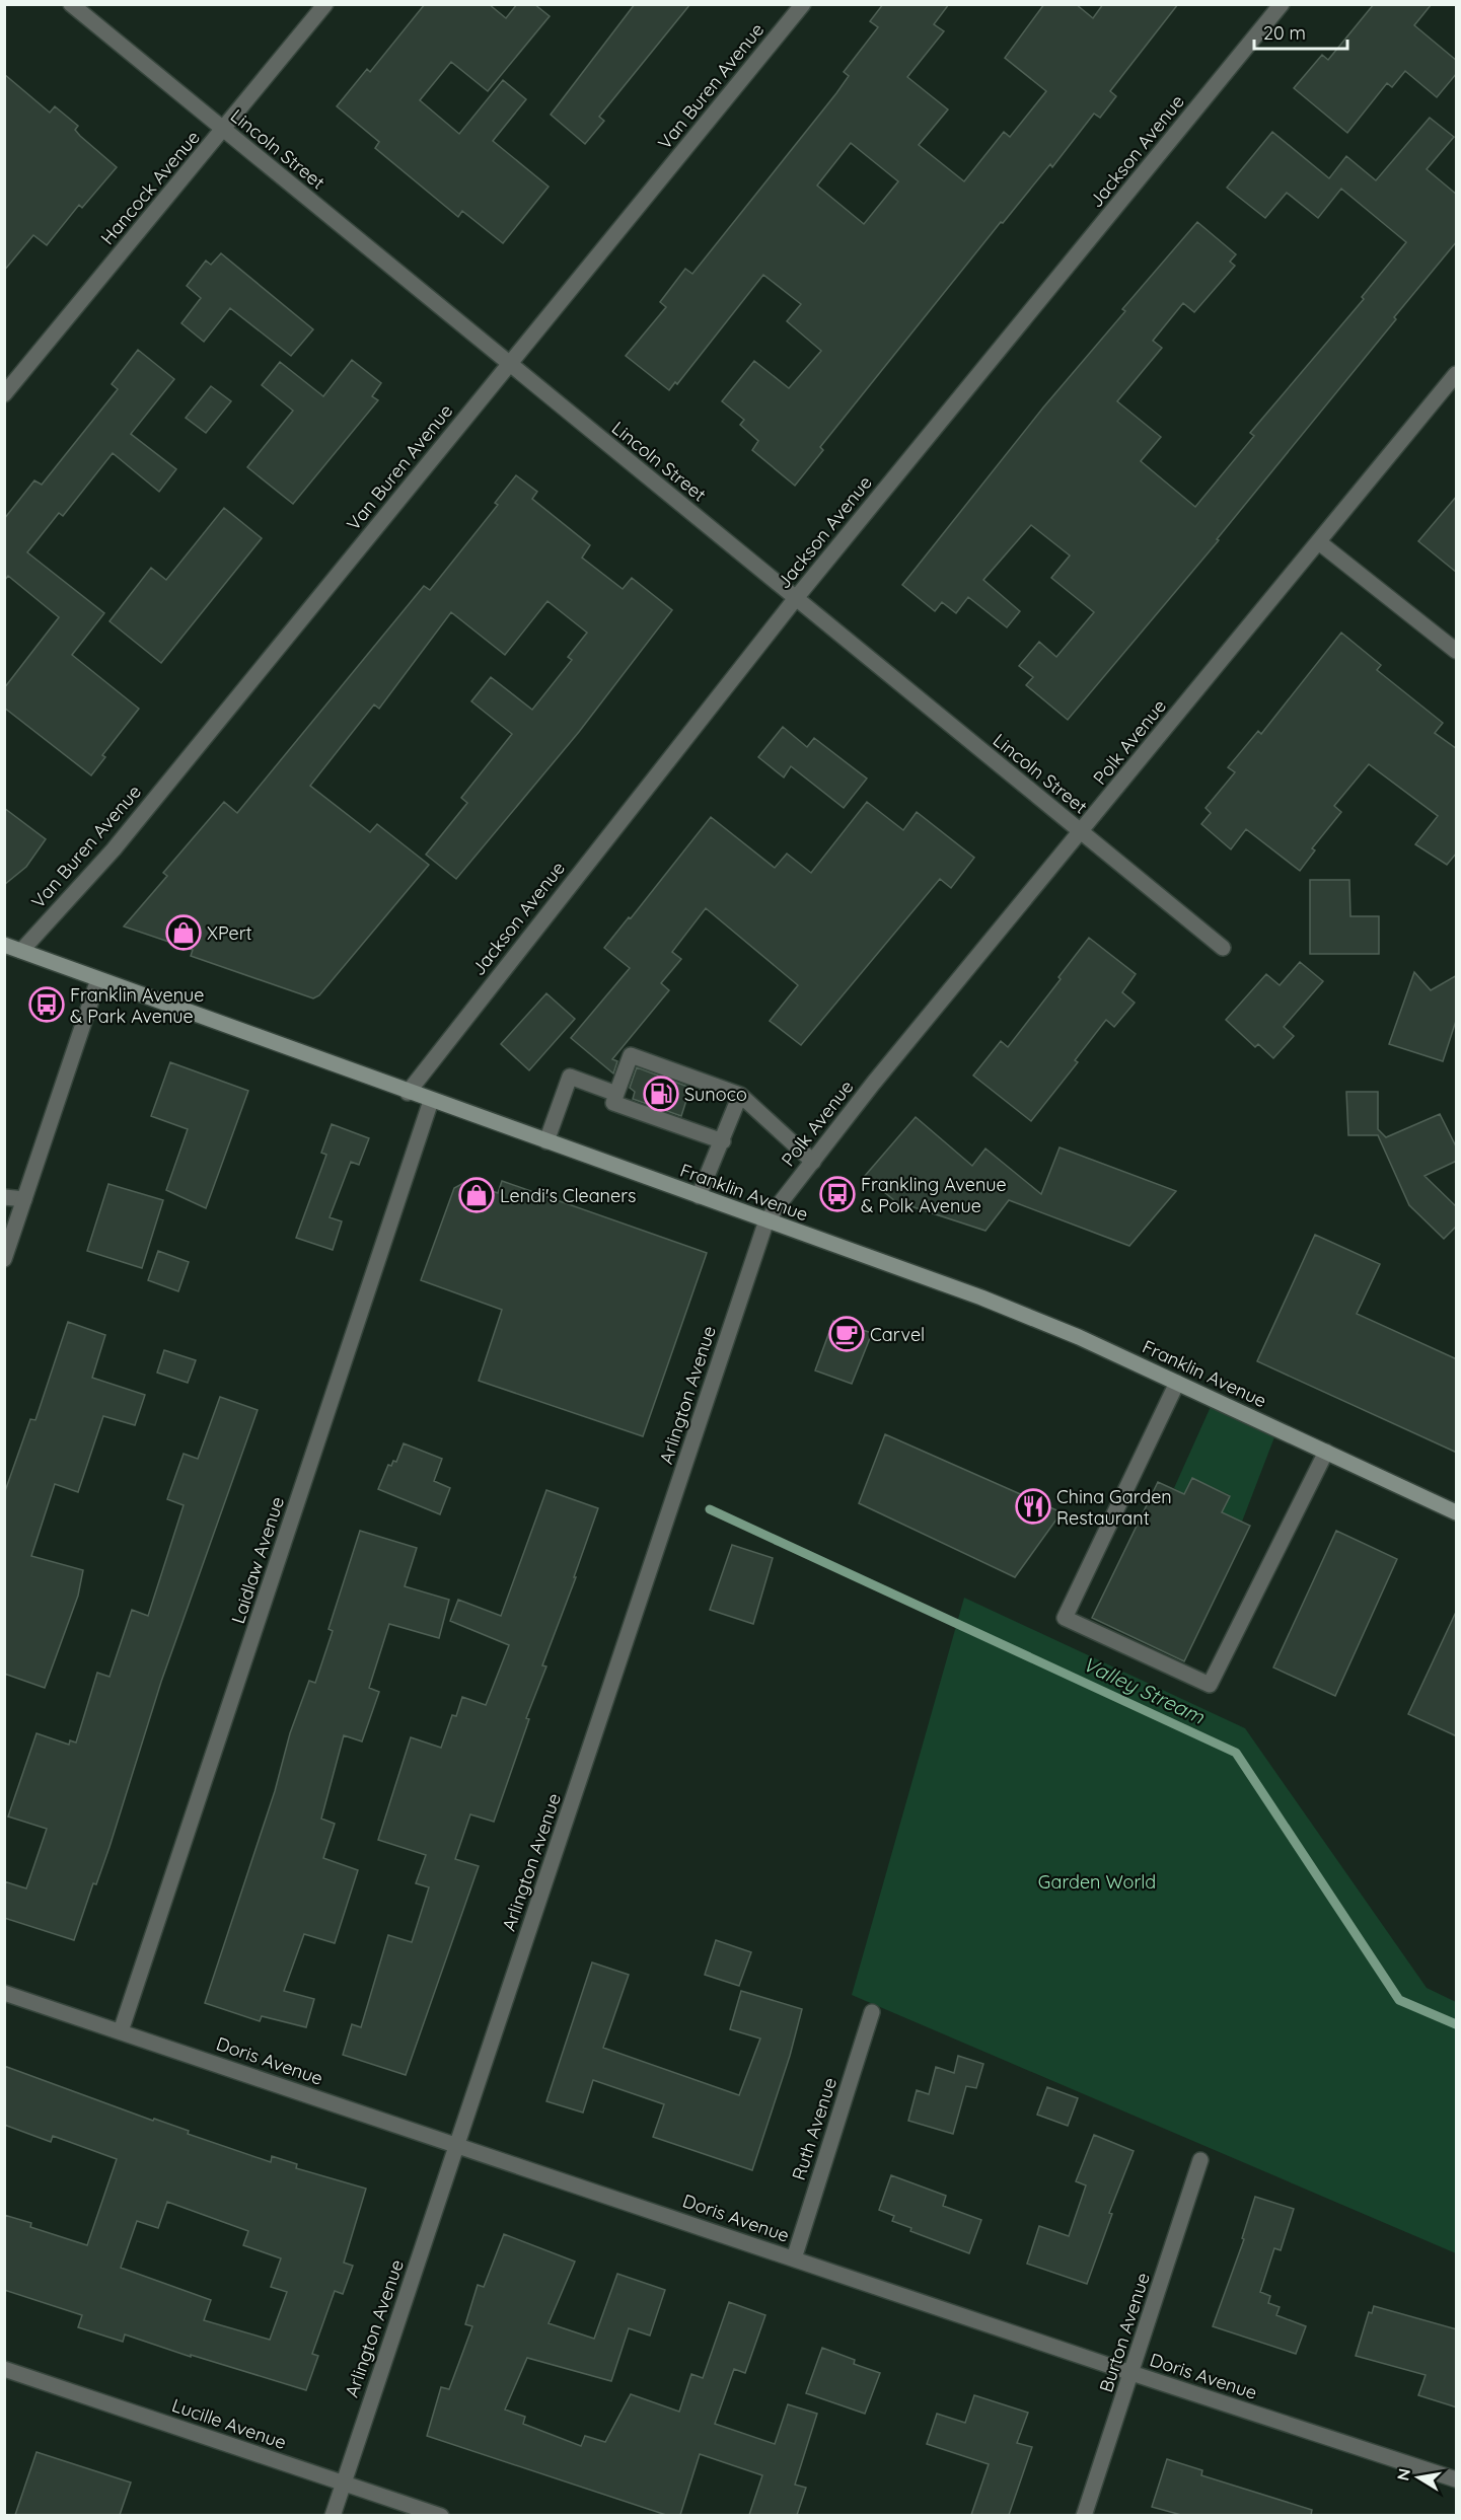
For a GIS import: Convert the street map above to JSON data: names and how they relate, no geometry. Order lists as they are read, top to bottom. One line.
{"streets":{"main road":["Franklin Avenue"],"street":["Van Buren Avenue","Lincoln Street","Jackson Avenue","Hancock Avenue","Polk Avenue","Arlington Avenue","Laidlaw Avenue","Doris Avenue","Ruth Avenue","Burton Avenue","Lucille Avenue"]},"crossings":[["Van Buren Avenue","Lincoln Street"],["Van Buren Avenue","Franklin Avenue"],["Lincoln Street","Jackson Avenue"],["Lincoln Street","Hancock Avenue"],["Lincoln Street","Polk Avenue"],["Jackson Avenue","Franklin Avenue"],["Polk Avenue","Franklin Avenue"],["Polk Avenue","Arlington Avenue"],["Franklin Avenue","Arlington Avenue"],["Franklin Avenue","Laidlaw Avenue"],["Arlington Avenue","Doris Avenue"],["Arlington Avenue","Lucille Avenue"],["Laidlaw Avenue","Doris Avenue"],["Doris Avenue","Ruth Avenue"],["Doris Avenue","Burton Avenue"]],"water":["Valley Stream"],"parks":["Garden World"],"places":{"shop":["XPert","Lendi's Cleaners"],"bus stop":["Franklin Avenue & Park Avenue","Frankling Avenue & Polk Avenue"],"fuel station":["Sunoco"],"cafe":["Carvel"],"restaurant":["China Garden Restaurant"]},"scale_bar":"20 m","north":"left"}
